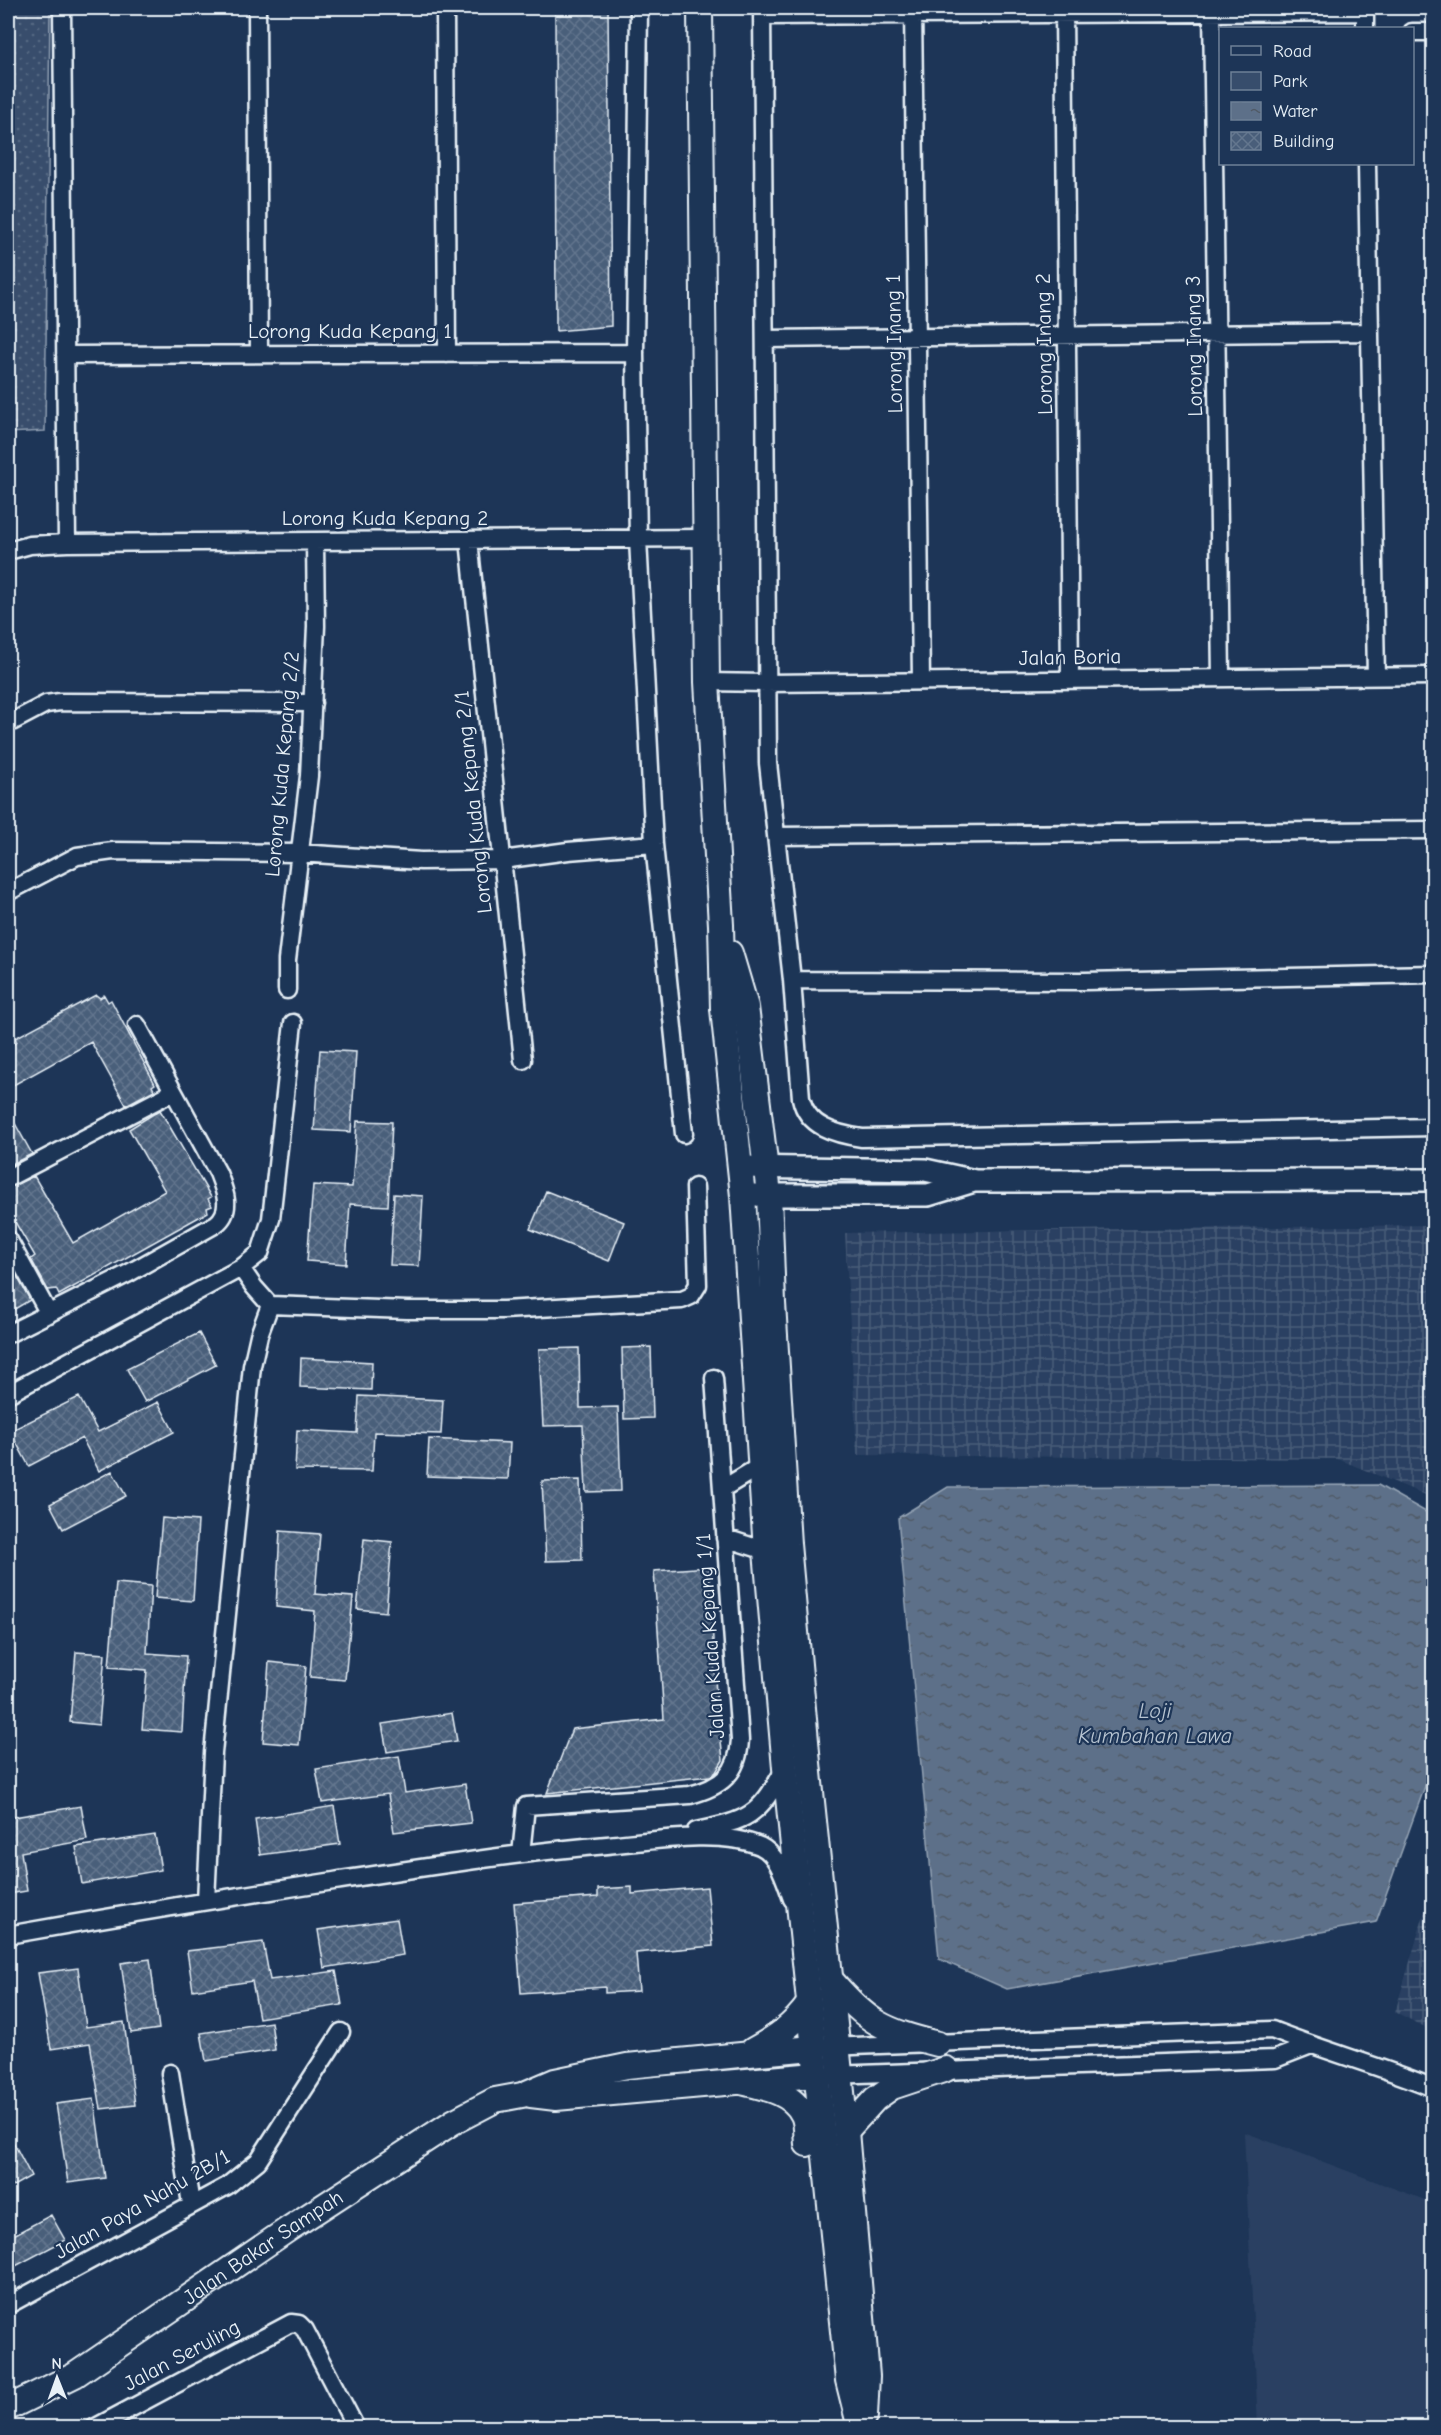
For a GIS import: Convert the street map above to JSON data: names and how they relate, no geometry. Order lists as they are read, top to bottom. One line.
{"streets":{"main road":["Jalan Bakar Sampah"],"street":["Lorong Kuda Kepang 1","Lorong Inang 1","Lorong Inang 2","Lorong Inang 3","Lorong Kuda Kepang 2","Jalan Boria","Lorong Kuda Kepang 2/2","Lorong Kuda Kepang 2/1","Jalan Kuda Kepang 1/1","Jalan Paya Nahu 2B/1","Jalan Seruling"]},"crossings":[["Lorong Inang 1","Jalan Boria"],["Lorong Inang 2","Jalan Boria"],["Lorong Inang 3","Jalan Boria"],["Lorong Kuda Kepang 2","Lorong Kuda Kepang 2/2"],["Lorong Kuda Kepang 2","Lorong Kuda Kepang 2/1"]],"water":["Loji Kumbahan Lawa"],"legend":["Road","Park","Water","Building"],"north":"top"}
